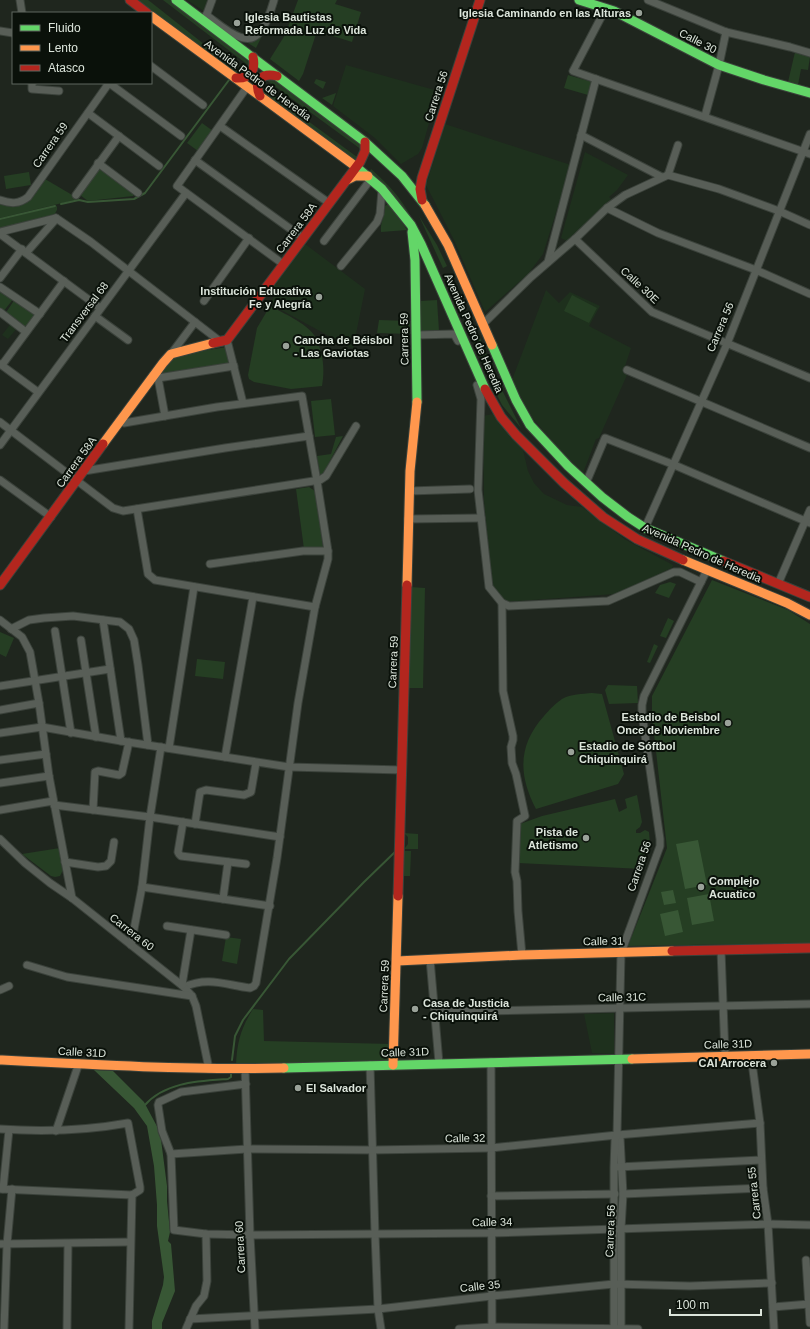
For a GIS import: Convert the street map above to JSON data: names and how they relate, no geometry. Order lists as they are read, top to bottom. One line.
{"streets":{"main road":["Calle 30","Avenida Pedro de Heredia","Carrera 56","Carrera 59","Carrera 58A","Calle 31","Calle 31D"],"street":["Calle 30E","Transversal 68","Carrera 60","Calle 31C","Calle 32","Carrera 55","Calle 34","Calle 35"]},"crossings":[["Avenida Pedro de Heredia","Carrera 56"],["Avenida Pedro de Heredia","Carrera 59"],["Avenida Pedro de Heredia","Carrera 58A"],["Carrera 56","Calle 30E"],["Carrera 56","Calle 31"],["Carrera 56","Calle 31C"],["Carrera 56","Calle 31D"],["Carrera 56","Calle 32"],["Carrera 56","Calle 34"],["Carrera 56","Calle 35"],["Carrera 59","Calle 31"],["Carrera 59","Calle 31D"],["Carrera 60","Calle 31D"],["Carrera 60","Calle 32"],["Carrera 60","Calle 34"],["Carrera 60","Calle 35"],["Calle 31D","Carrera 55"],["Calle 32","Carrera 55"],["Calle 32","Calle 34"],["Carrera 55","Calle 34"],["Carrera 55","Calle 35"]],"places":["Iglesia Caminando en las Alturas","Iglesia Bautistas Reformada Luz de Vida","Institución Educativa Fe y Alegría","Cancha de Béisbol - Las Gaviotas","Estadio de Beisbol Once de Noviembre","Estadio de Sóftbol Chiquinquirá","Pista de Atletismo","Complejo Acuatico","Casa de Justicia - Chiquinquirá","CAI Arrocera","El Salvador"],"legend":["Fluido","Lento","Atasco"],"scale_bar":"100 m"}
